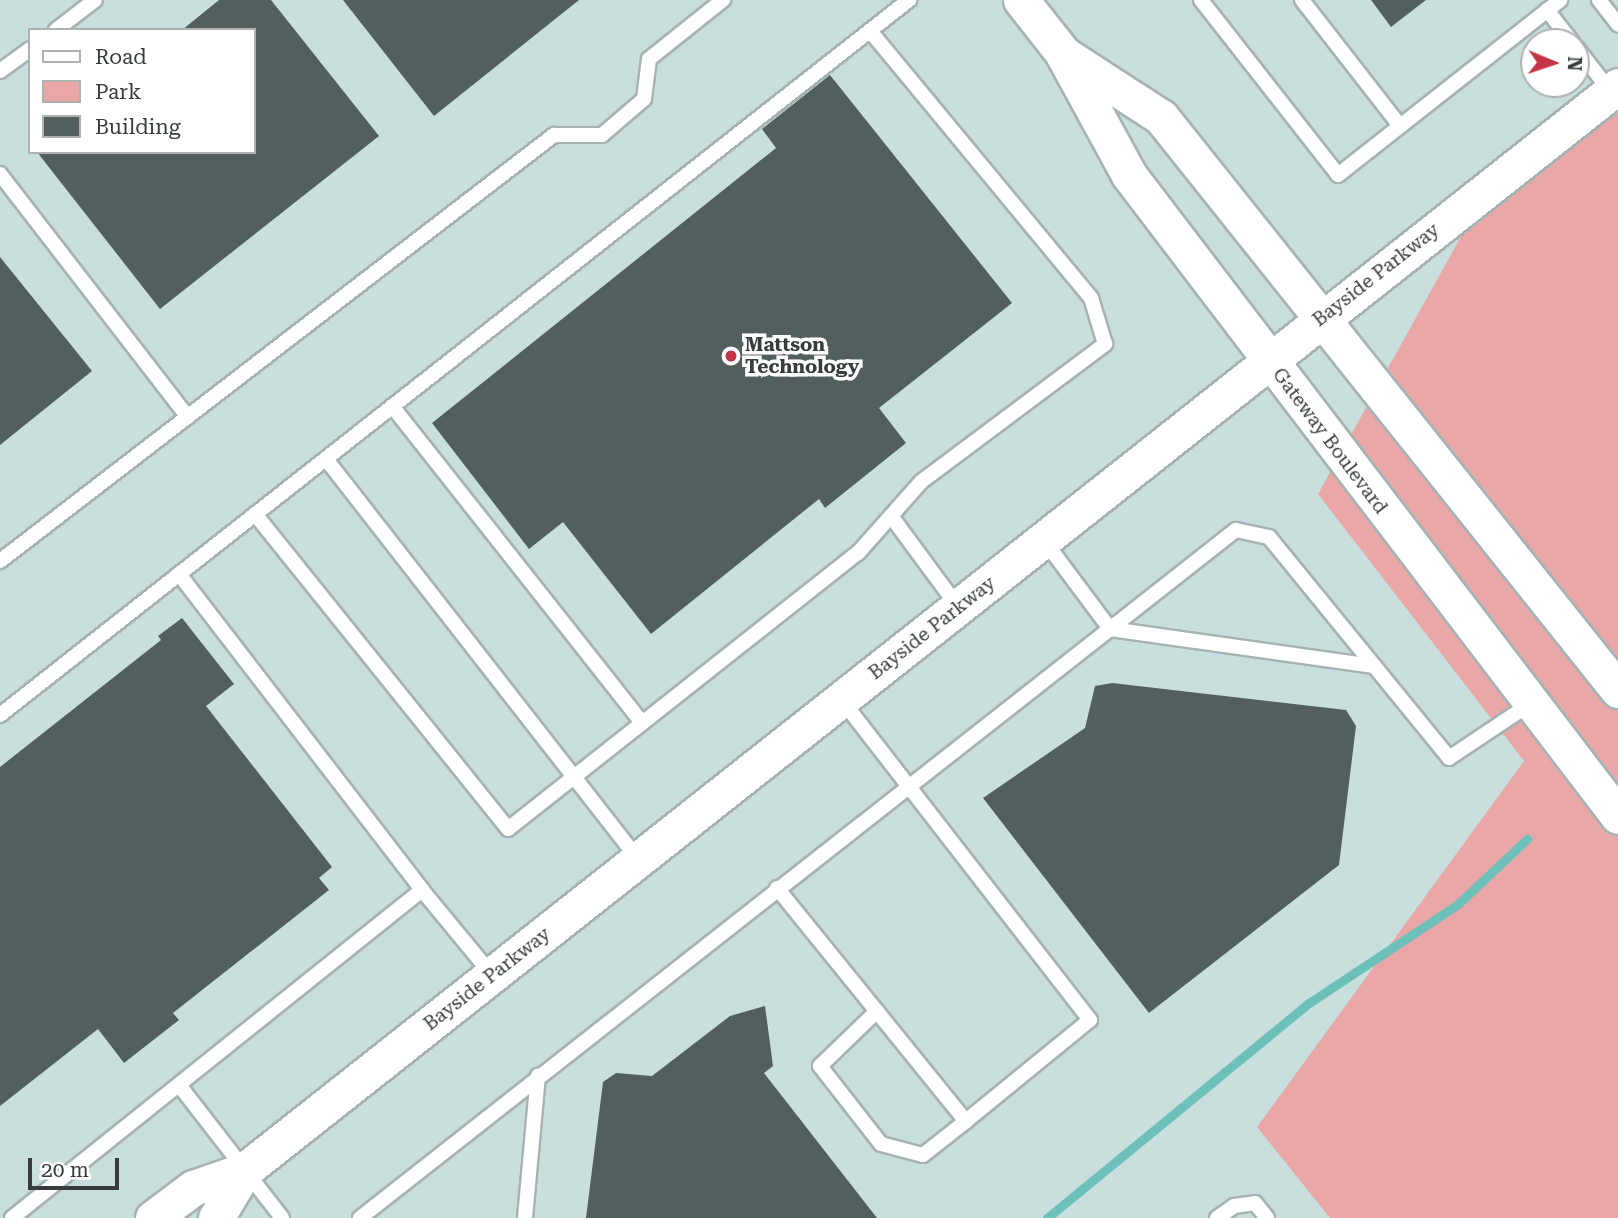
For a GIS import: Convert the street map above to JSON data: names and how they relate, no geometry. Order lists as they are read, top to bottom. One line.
{"streets":{"street":["Bayside Parkway","Gateway Boulevard"]},"crossings":[["Bayside Parkway","Gateway Boulevard"]],"places":["Mattson Technology"],"legend":["Road","Park","Building"],"scale_bar":"20 m","north":"right"}
